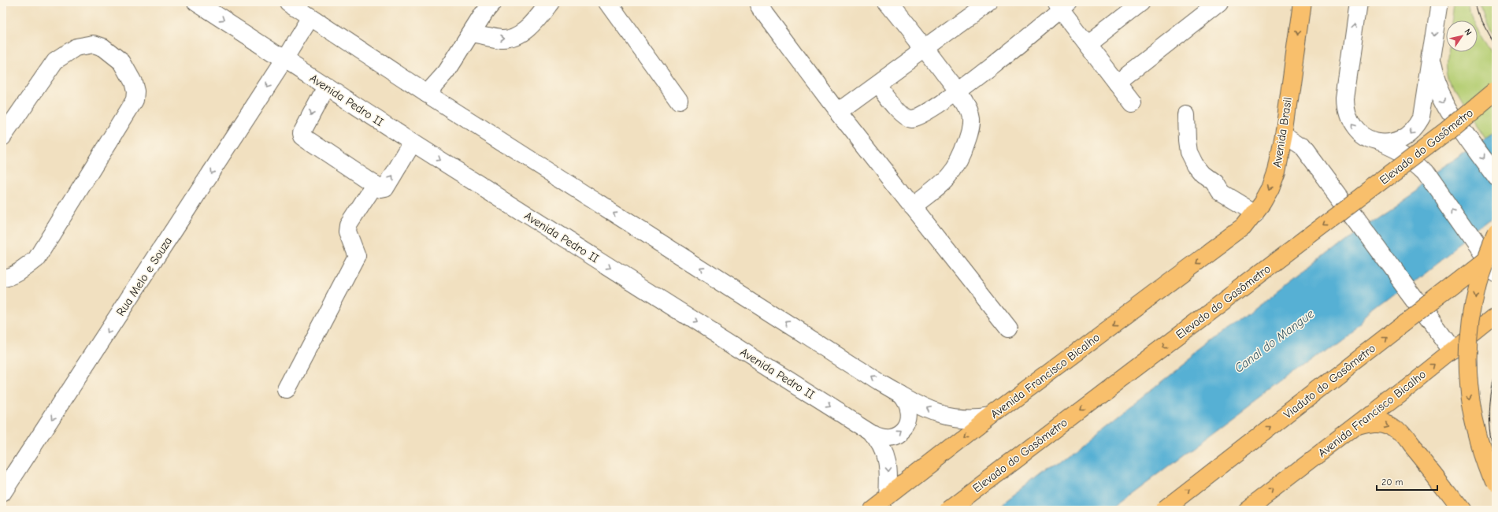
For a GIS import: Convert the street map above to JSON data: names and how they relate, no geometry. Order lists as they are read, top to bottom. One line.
{"streets":{"main road":["Avenida Brasil","Elevado do Gasômetro","Avenida Francisco Bicalho","Viaduto do Gasômetro"],"street":["Avenida Pedro II","Rua Melo e Souza"]},"crossings":[["Avenida Pedro II","Rua Melo e Souza"],["Avenida Pedro II","Avenida Francisco Bicalho"],["Avenida Brasil","Avenida Francisco Bicalho"]],"one_way":["Avenida Brasil","Elevado do Gasômetro","Rua Melo e Souza","Viaduto do Gasômetro"],"water":["Canal do Mangue"],"scale_bar":"20 m","north":"top right"}
